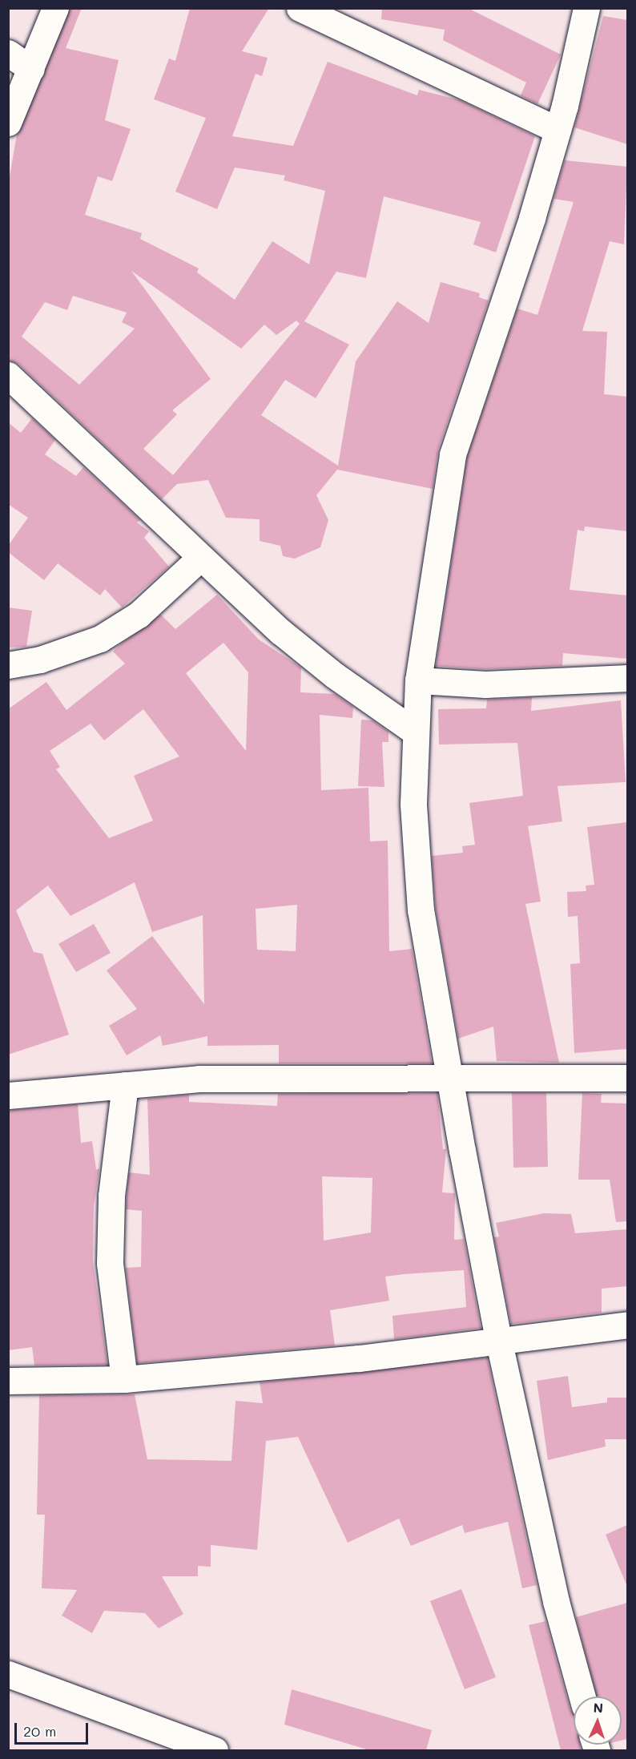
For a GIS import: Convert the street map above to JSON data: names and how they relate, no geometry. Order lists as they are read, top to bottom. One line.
{"scale_bar":"20 m","north":"top"}
